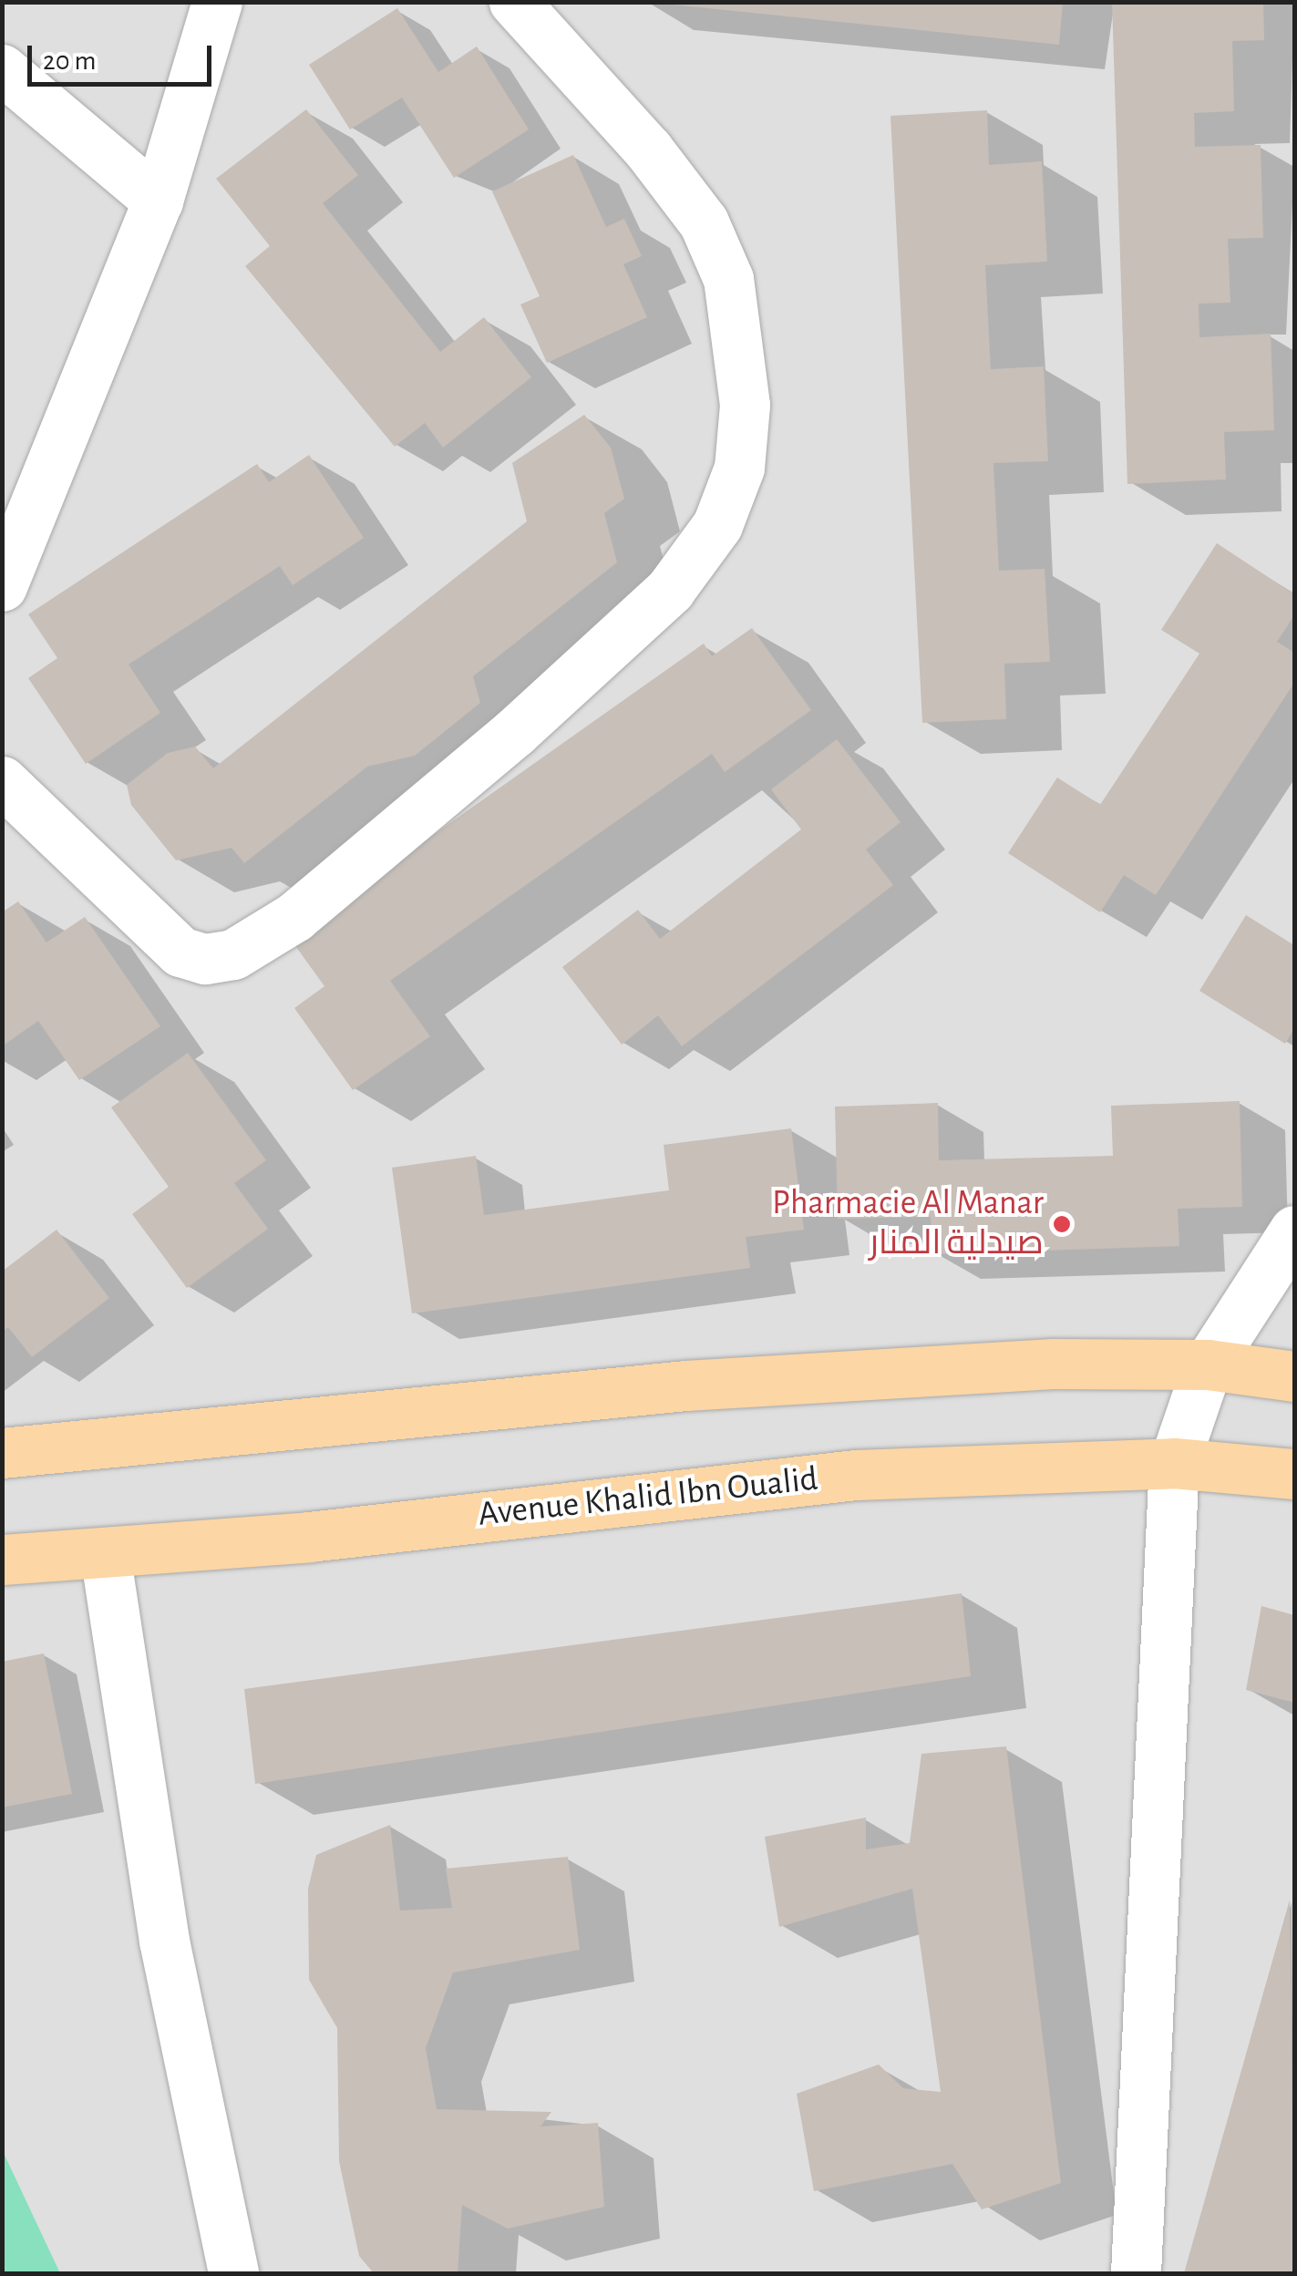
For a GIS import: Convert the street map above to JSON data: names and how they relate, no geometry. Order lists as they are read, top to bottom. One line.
{"streets":{"main road":["Avenue Khalid Ibn Oualid"]},"places":["Pharmacie Al Manar صيدلية المنار"],"scale_bar":"20 m"}
